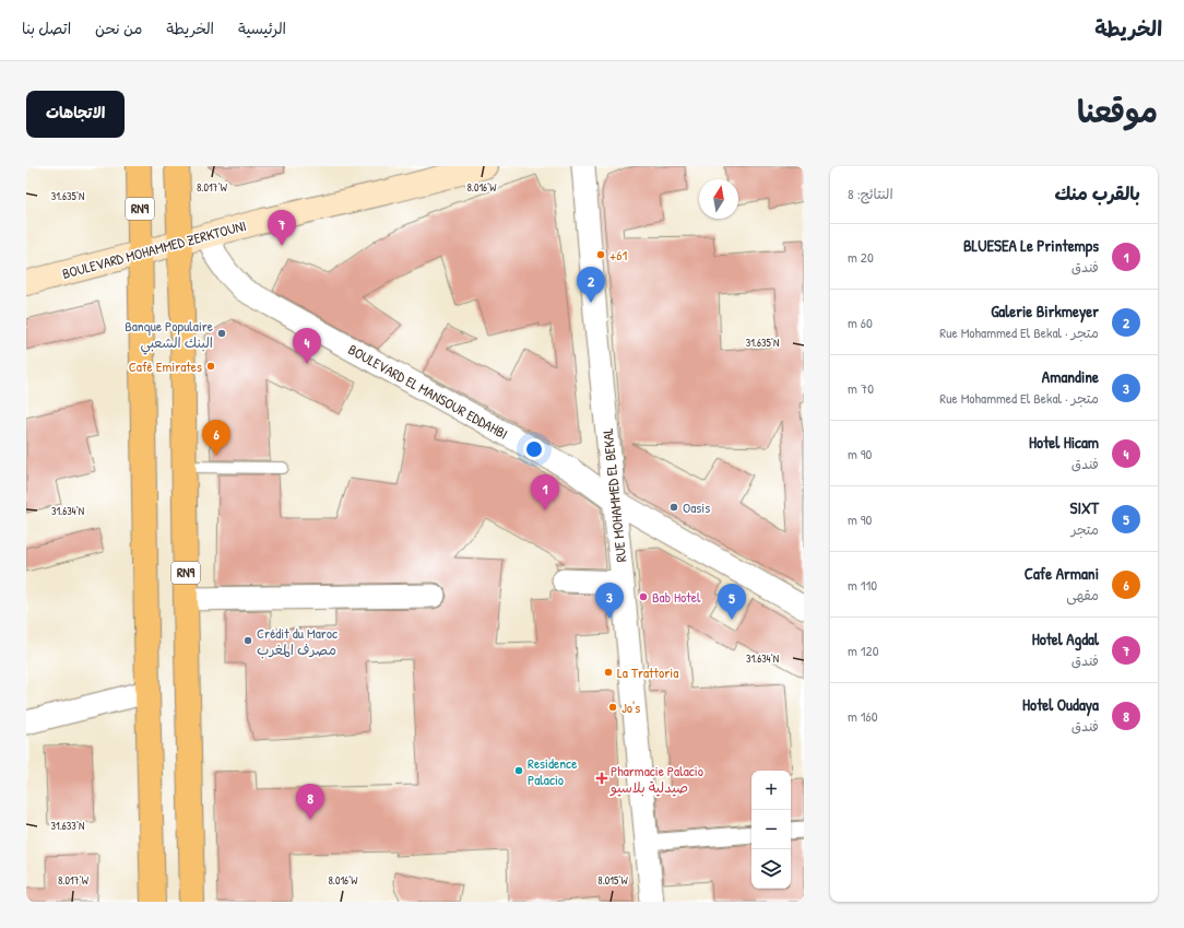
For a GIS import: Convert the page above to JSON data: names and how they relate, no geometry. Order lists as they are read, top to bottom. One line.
{"streets":{"main road":["RN9","BOULEVARD MOHAMMED ZERKTOUNI"],"street":["BOULEVARD EL MANSOUR EDDAHBI","RUE MOHAMMED EL BEKAL"]},"crossings":[["RN9","BOULEVARD MOHAMMED ZERKTOUNI"],["BOULEVARD MOHAMMED ZERKTOUNI","BOULEVARD EL MANSOUR EDDAHBI"],["BOULEVARD EL MANSOUR EDDAHBI","RUE MOHAMMED EL BEKAL"]],"places":{"other":["+61","Banque Populaire البنك الشعبي","Café Emirates","Oasis","Bab Hotel","Crédit du Maroc مصرف المغرب","La Trattoria","Jo's","Residence Palacio"],"health":["Pharmacie Palacio صيدلية بلاسيو"]},"north":"top","page":{"header":"الخريطة","nav":["الرئيسية","الخريطة","من نحن","اتصل بنا"],"title":"موقعنا","buttons":"الاتجاهات","heading":["بالقرب منك","النتائج: 8"],"pins":["7","2","4","6","1","3","5","8"],"list":[{"mark":"1","name":"BLUESEA Le Printemps","note":"فندق","value":"20 m"},{"mark":"2","name":"Galerie Birkmeyer","note":"متجر · Rue Mohammed El Bekal","value":"60 m"},{"mark":"3","name":"Amandine","note":"متجر · Rue Mohammed El Bekal","value":"70 m"},{"mark":"4","name":"Hotel Hicam","note":"فندق","value":"90 m"},{"mark":"5","name":"SIXT","note":"متجر","value":"90 m"},{"mark":"6","name":"Cafe Armani","note":"مقهى","value":"110 m"},{"mark":"7","name":"Hotel Agdal","note":"فندق","value":"120 m"},{"mark":"8","name":"Hotel Oudaya","note":"فندق","value":"160 m"}],"map_buttons":["+","−"]},"coordinates":["8.017°W","8.016°W","31.635°N","31.634°N","31.633°N","8.015°W"]}
